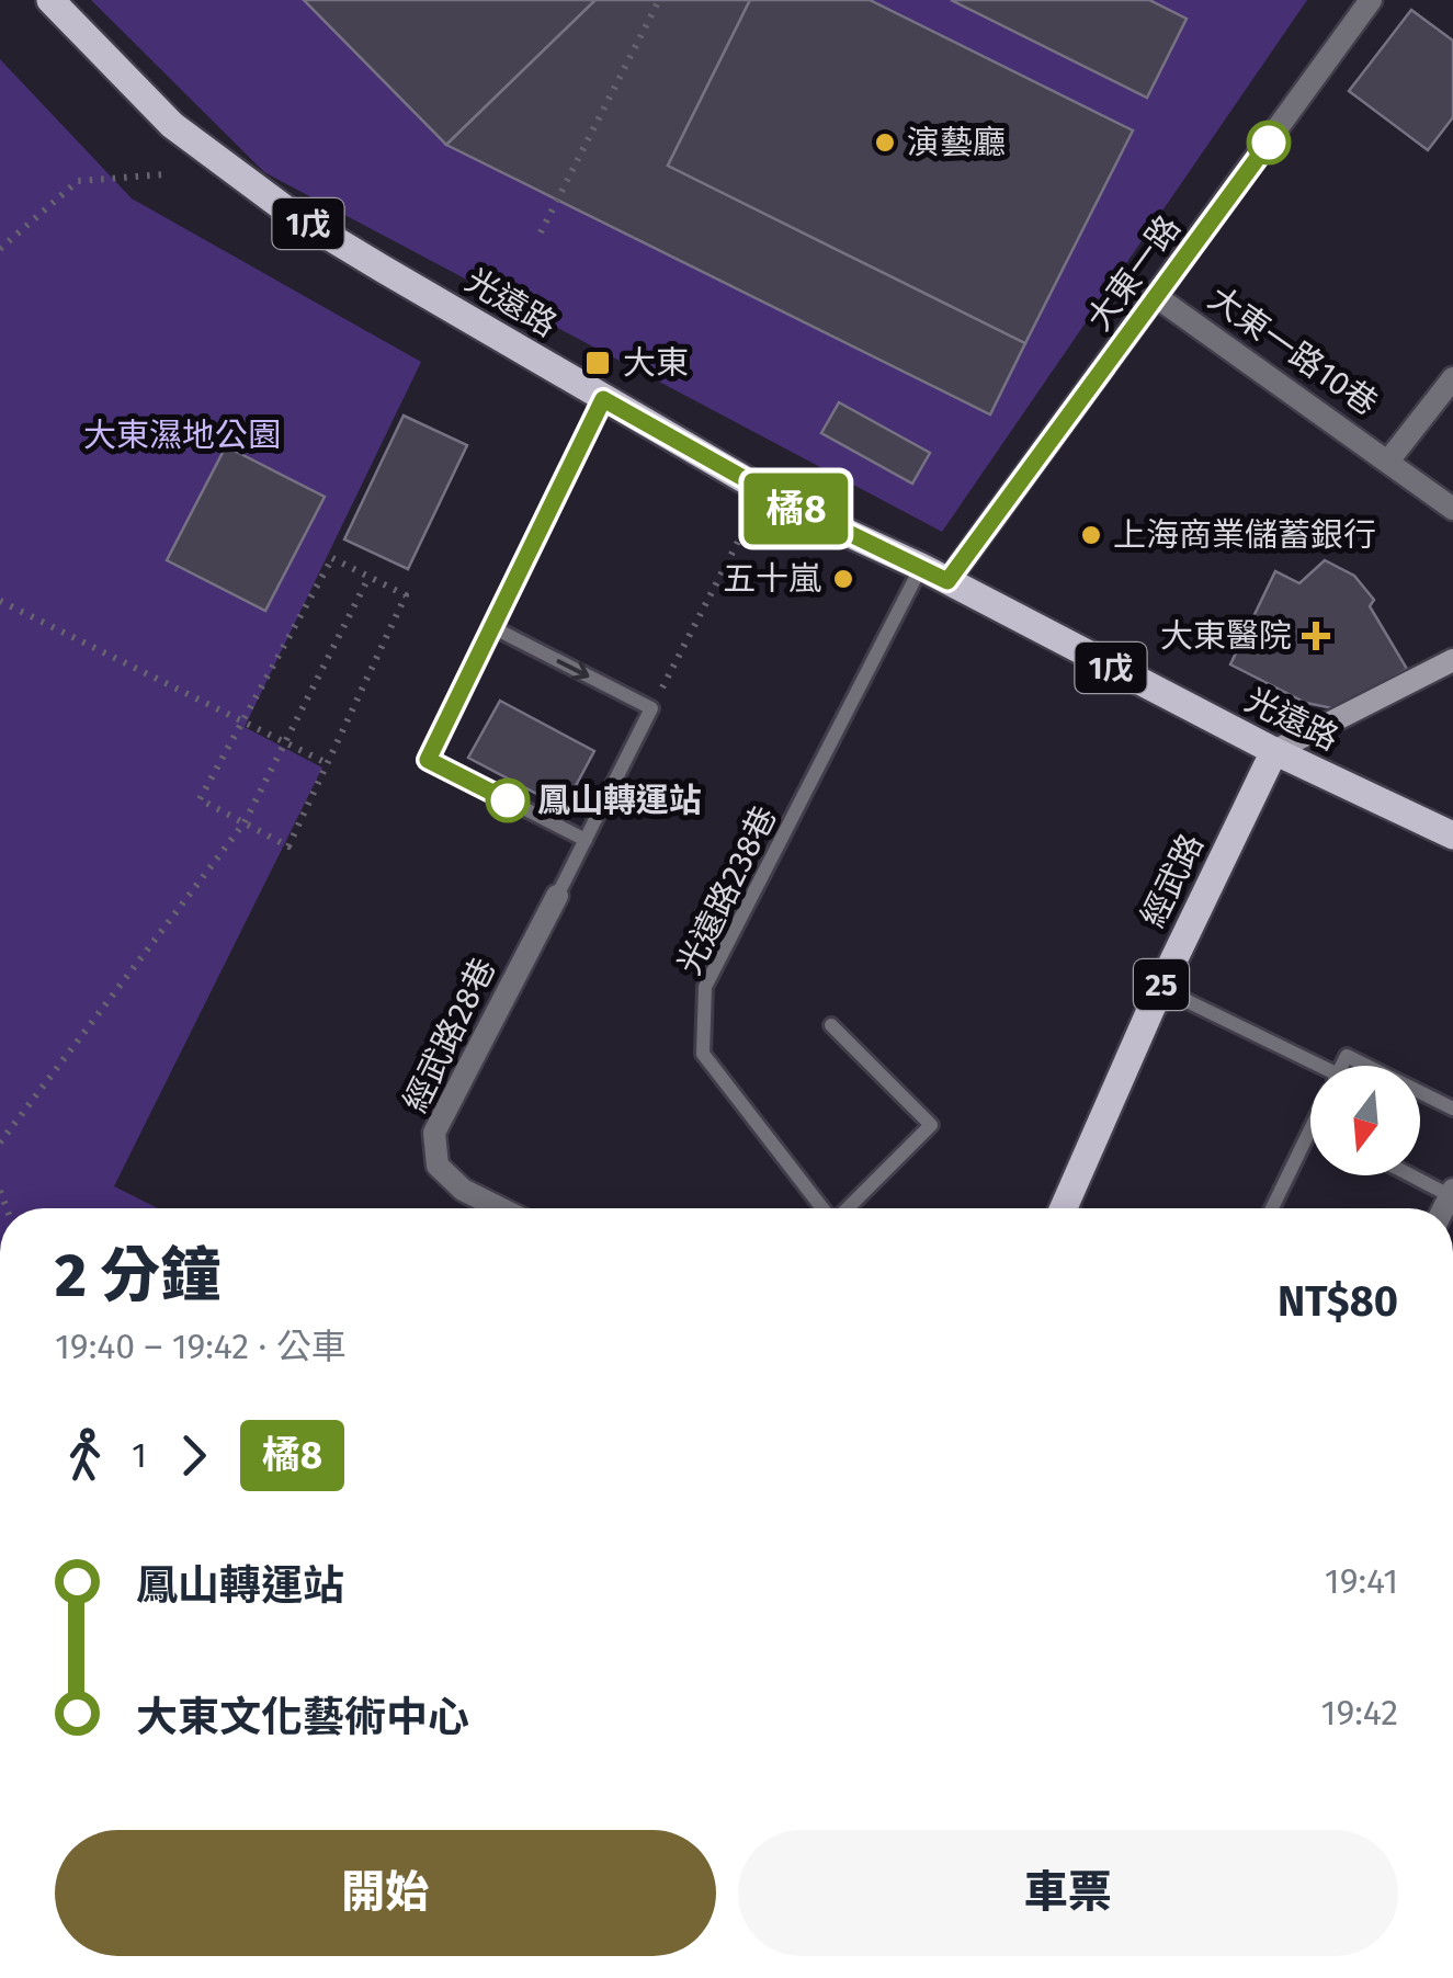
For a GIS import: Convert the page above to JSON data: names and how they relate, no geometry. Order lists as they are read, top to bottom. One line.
{"streets":{"main road":["1戊","光遠路","經武路","25"],"street":["大東一路","大東一路10巷","經武路28巷"],"lane":["光遠路238巷"]},"crossings":[["大東一路","光遠路"],["大東一路","大東一路10巷"],["光遠路","經武路"],["光遠路","光遠路238巷"]],"parks":["大東濕地公園"],"places":{"other":["演藝廳","上海商業儲蓄銀行","五十嵐","鳳山轉運站"],"transit":["大東"],"health":["大東醫院"]},"lines":["bus line 橘8"],"north":"bottom","page":{"on_map":"橘8","heading":["2 分鐘","19:40 – 19:42 · 公車","NT$80"],"legs":["1","橘8"],"list":[{"name":"鳳山轉運站","value":"19:41"},{"name":"大東文化藝術中心","value":"19:42"}],"buttons":["開始","車票"]}}
